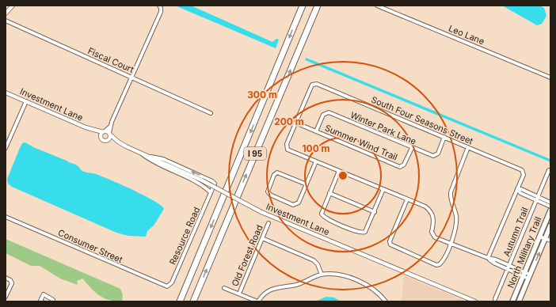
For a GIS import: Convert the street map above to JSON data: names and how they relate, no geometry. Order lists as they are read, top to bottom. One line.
{"streets":{"highway":["I 95"],"main road":["North Military Trail"],"street":["Leo Lane","Fiscal Court","Investment Lane","South Four Seasons Street","Winter Park Lane","Summer Wind Trail","Autumn Trail","Resource Road","Consumer Street","Old Forest Road"]},"crossings":[["South Four Seasons Street","Winter Park Lane"],["South Four Seasons Street","Summer Wind Trail"],["Winter Park Lane","Summer Wind Trail"],["Resource Road","Consumer Street"]],"rings":["300 m","200 m","100 m"]}
